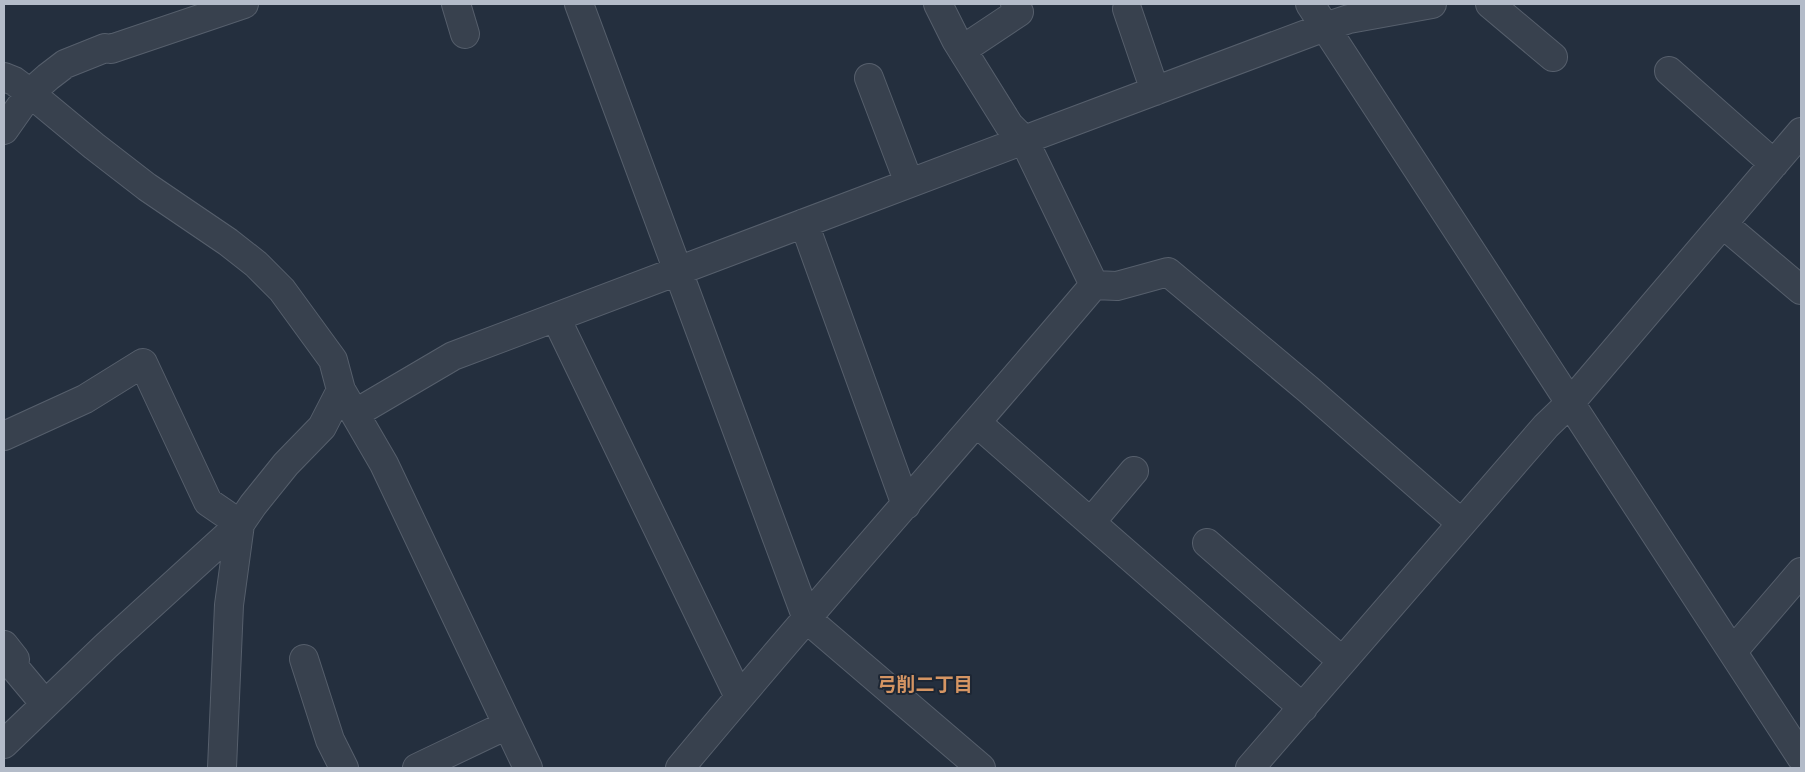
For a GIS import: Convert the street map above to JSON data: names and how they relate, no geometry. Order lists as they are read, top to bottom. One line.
{"districts":["弓削二丁目"]}
